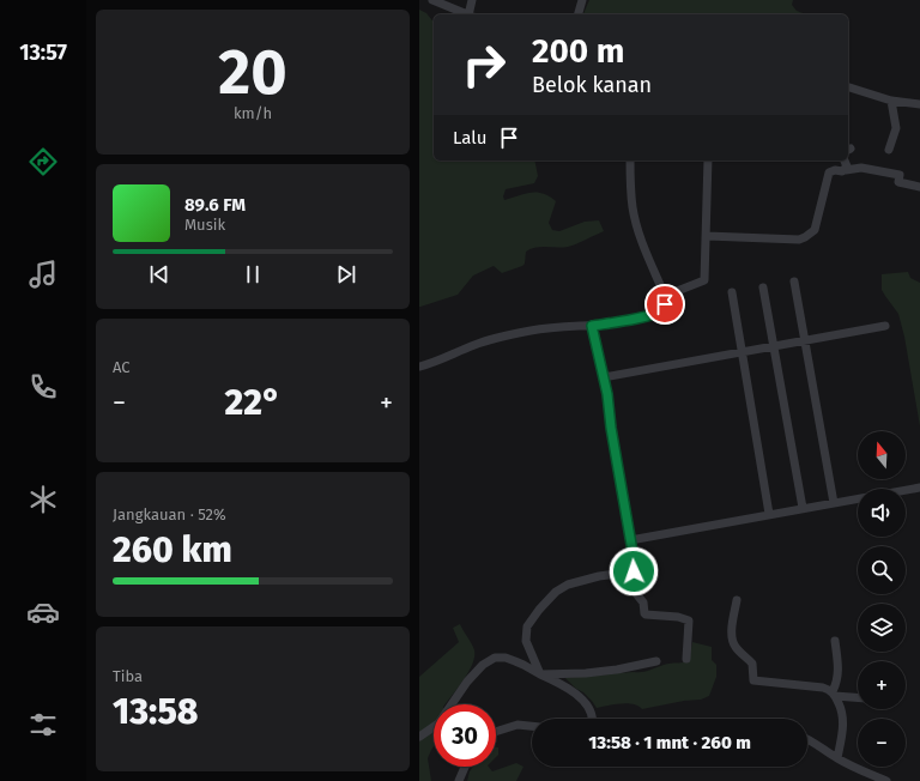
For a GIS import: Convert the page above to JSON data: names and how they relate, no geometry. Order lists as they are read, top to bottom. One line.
{"north":"top","page":{"tabs":"13:57","tile":[["20","km/h"],"AC",["Jangkauan · 52%","260 km"],["Tiba","13:58"]],"turn":["200 m","Belok kanan"],"then":"Lalu","song":["89.6 FM","Musik"],"heat":["−","22°","+"],"map_buttons":["+","−"],"limit":"30","trip":"13:58 · 1 mnt · 260 m"}}
